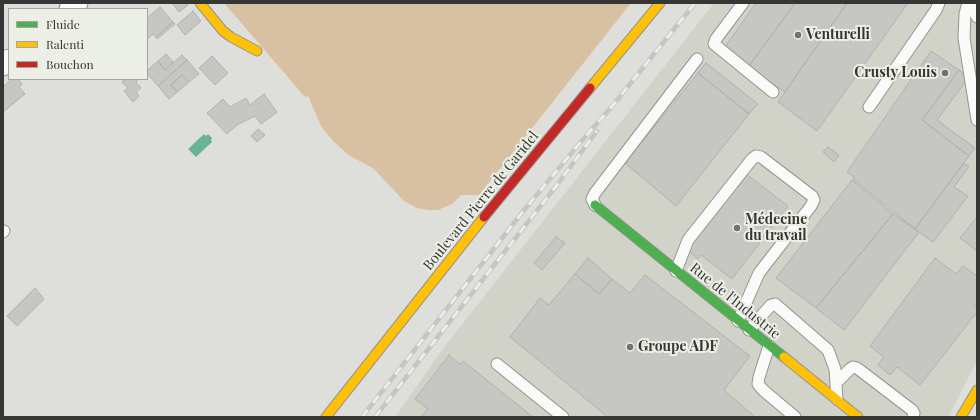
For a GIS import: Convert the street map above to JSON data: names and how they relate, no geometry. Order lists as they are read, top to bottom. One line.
{"streets":{"street":["Boulevard Pierre de Garidel","Rue de l'Industrie"]},"places":["Venturelli","Crusty Louis","Médecine du travail","Groupe ADF"],"legend":["Fluide","Ralenti","Bouchon"]}
